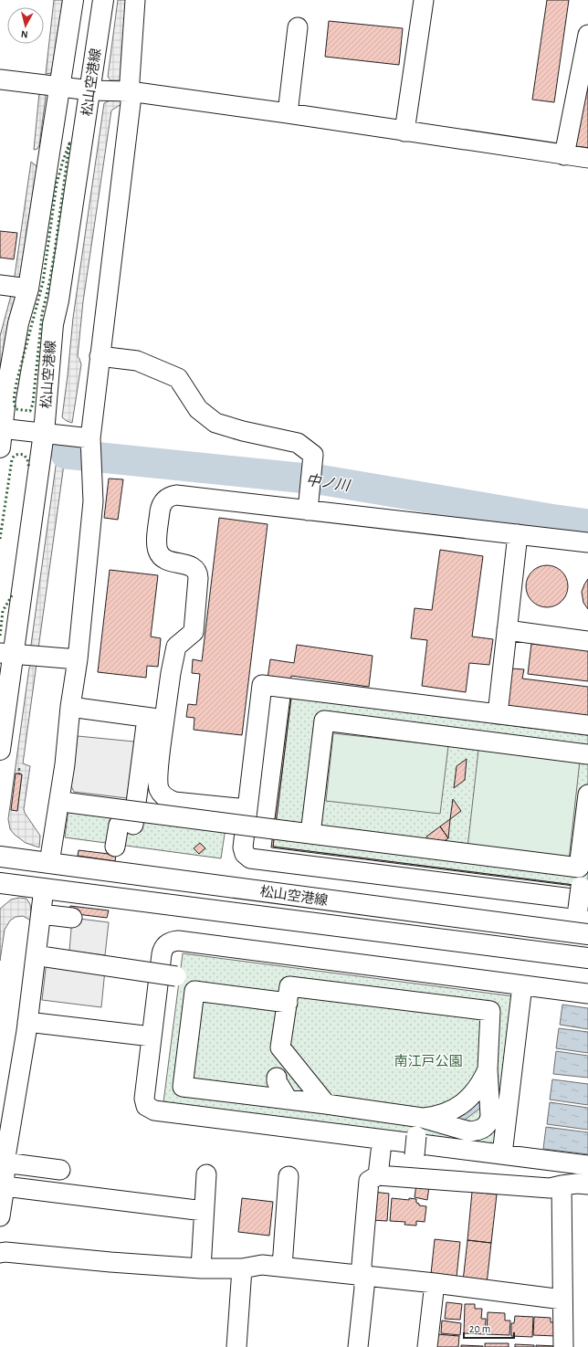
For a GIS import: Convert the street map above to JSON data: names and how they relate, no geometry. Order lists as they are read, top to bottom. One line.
{"streets":{"main road":["松山空港線"]},"water":["中ノ川"],"parks":["南江戸公園"],"scale_bar":"20 m","north":"bottom"}
